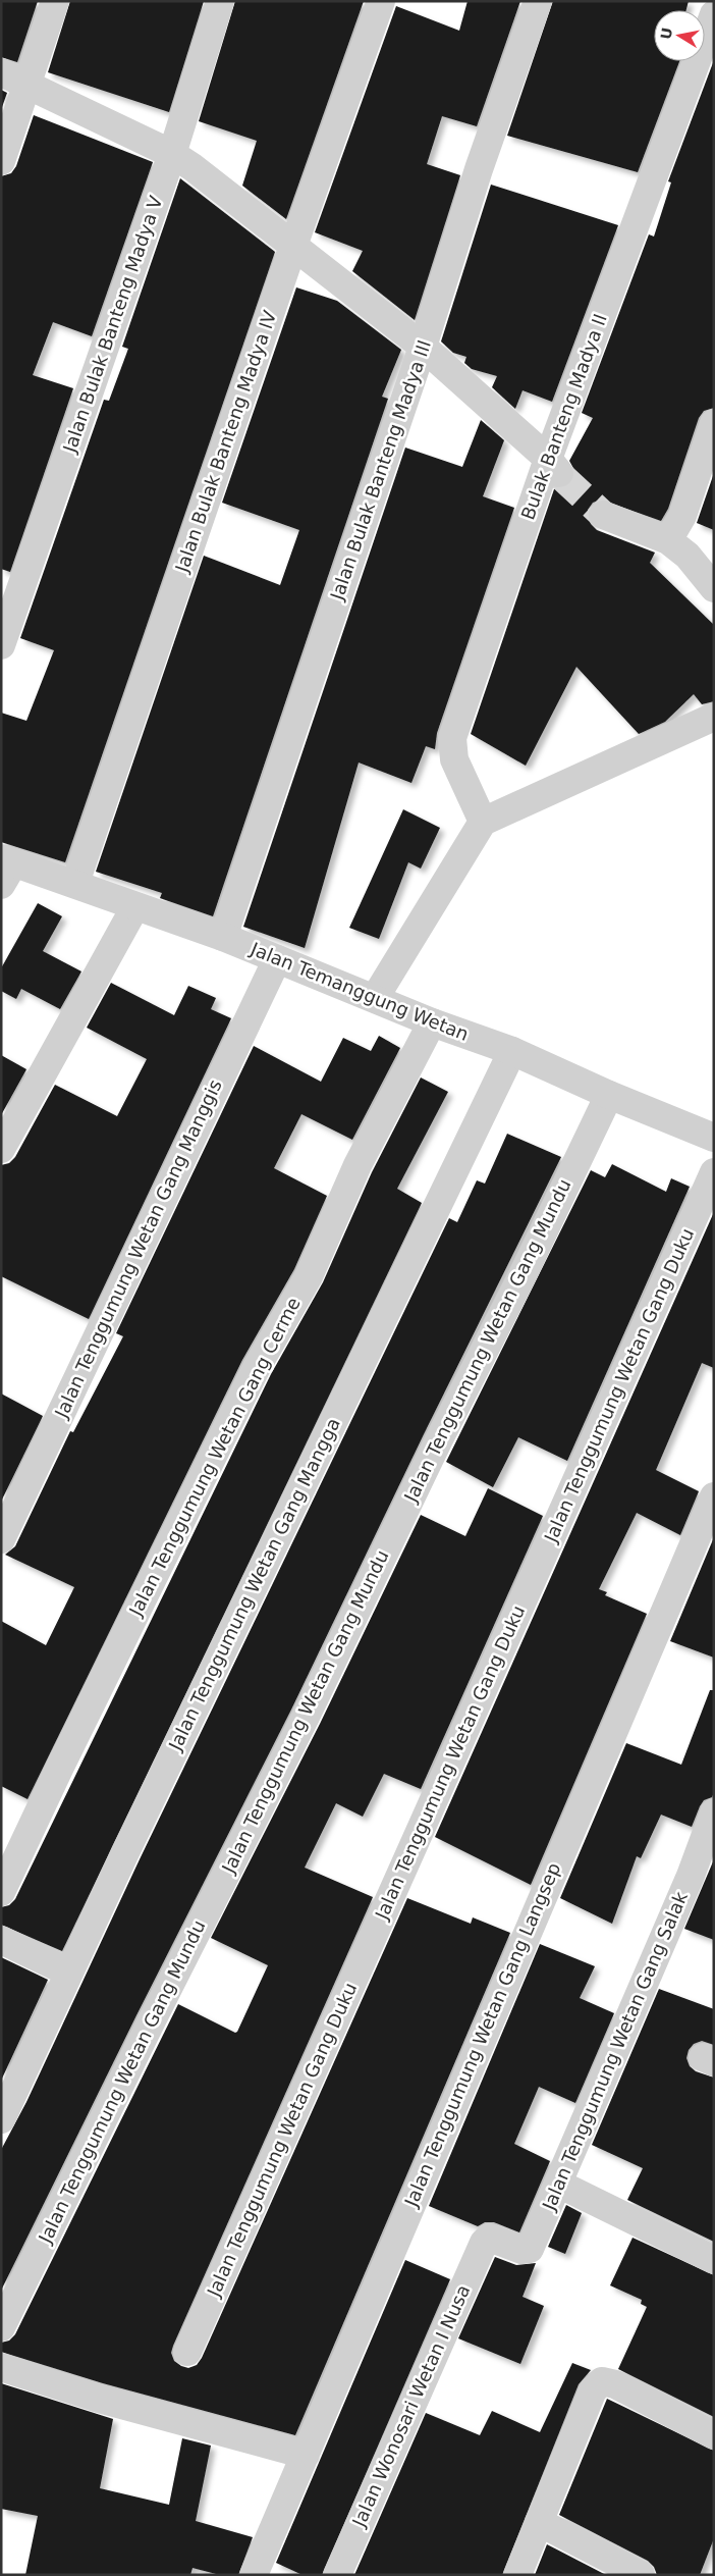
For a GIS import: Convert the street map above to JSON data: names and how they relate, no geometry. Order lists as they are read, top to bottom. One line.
{"streets":{"street":["Jalan Bulak Banteng Madya V","Bulak Banteng Madya II","Jalan Bulak Banteng Madya IV","Jalan Bulak Banteng Madya III","Jalan Temanggung Wetan","Jalan Tenggumung Wetan Gang Manggis","Jalan Tenggumung Wetan Gang Mundu","Jalan Tenggumung Wetan Gang Duku","Jalan Tenggumung Wetan Gang Cerme","Jalan Tenggumung Wetan Gang Mangga","Jalan Tenggumung Wetan Gang Langsep","Jalan Tenggumung Wetan Gang Salak","Jalan Wonosari Wetan I Nusa"]},"crossings":[["Jalan Bulak Banteng Madya IV","Jalan Temanggung Wetan"],["Jalan Bulak Banteng Madya III","Jalan Temanggung Wetan"],["Jalan Temanggung Wetan","Jalan Tenggumung Wetan Gang Manggis"],["Jalan Temanggung Wetan","Jalan Tenggumung Wetan Gang Mundu"],["Jalan Temanggung Wetan","Jalan Tenggumung Wetan Gang Cerme"],["Jalan Temanggung Wetan","Jalan Tenggumung Wetan Gang Mangga"],["Jalan Tenggumung Wetan Gang Salak","Jalan Wonosari Wetan I Nusa"]],"north":"left"}
